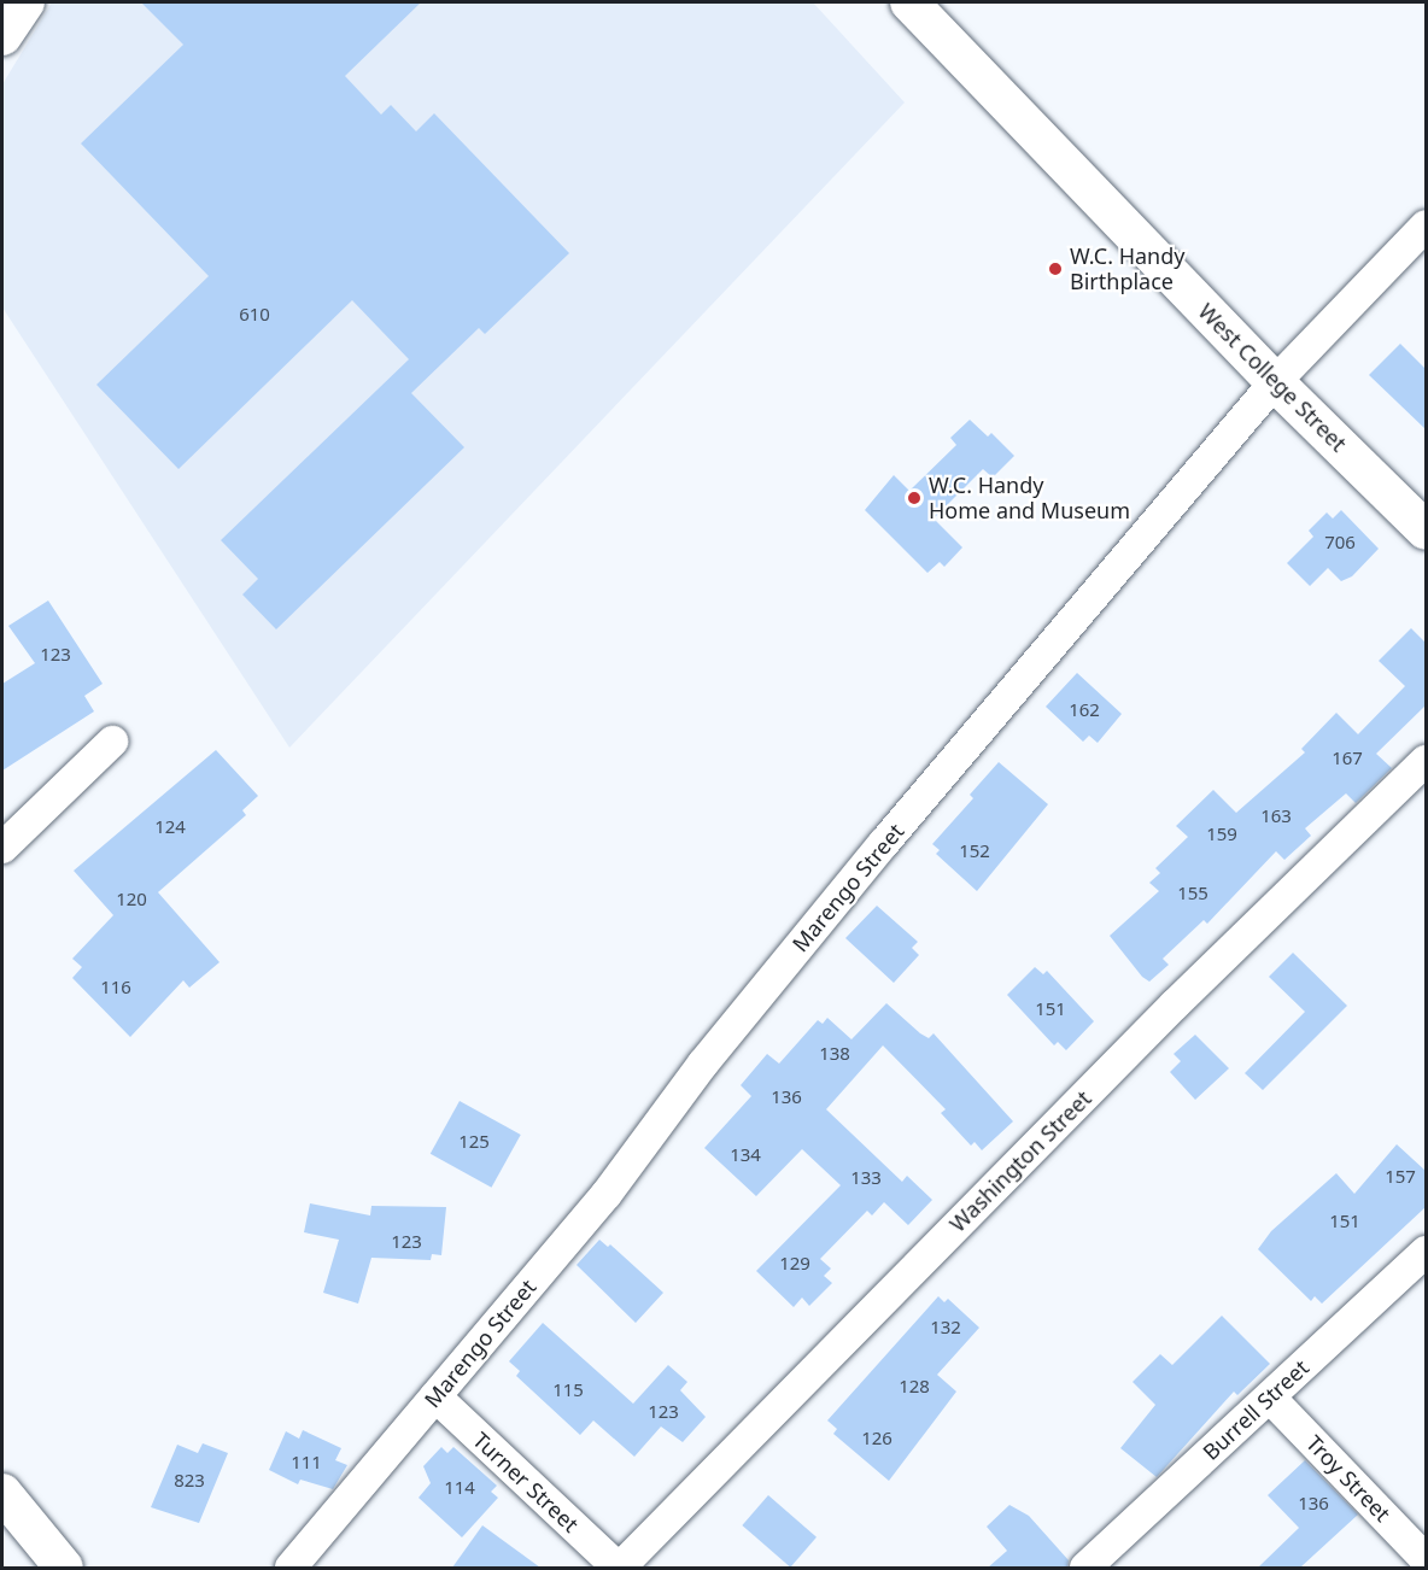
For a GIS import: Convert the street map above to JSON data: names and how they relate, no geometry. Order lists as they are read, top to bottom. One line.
{"streets":{"street":["West College Street","Marengo Street","Washington Street","Burrell Street","Troy Street","Turner Street"]},"crossings":[["West College Street","Marengo Street"],["Marengo Street","Turner Street"],["Washington Street","Turner Street"],["Burrell Street","Troy Street"]],"places":["W.C. Handy Birthplace","W.C. Handy Home and Museum"],"house_numbers":["610","706","123","162","167","163","124","159","152","155","120","116","151","138","136","125","134","157","133","151","123","129","132","128","115","123","126","111","823","114","136"]}
